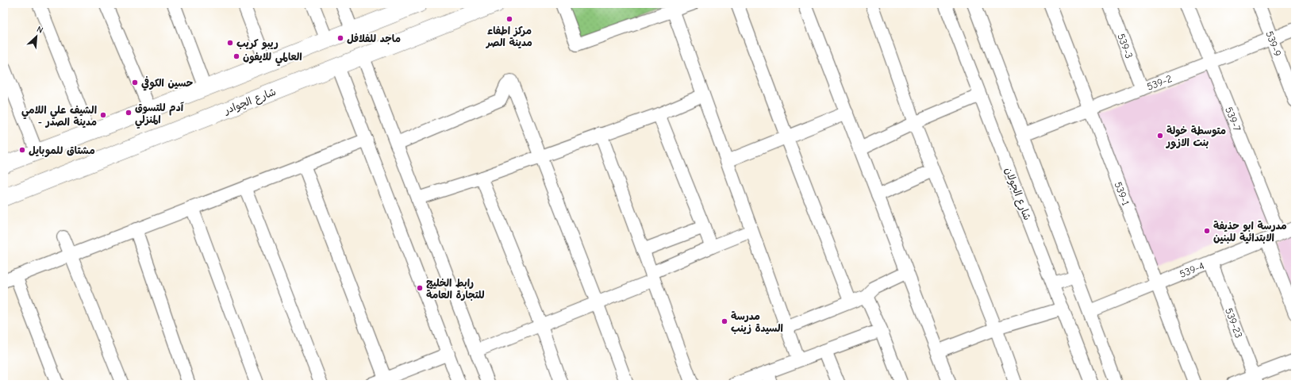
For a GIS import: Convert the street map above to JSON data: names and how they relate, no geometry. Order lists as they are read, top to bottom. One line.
{"streets":{"main road":["شارع الچوادر"],"street":["539-9","539-3","539-2","539-7","شارع الجولان","539-1","539-4","539-23"]},"crossings":[["539-9","539-2"],["539-3","539-2"],["539-2","539-7"],["539-2","539-1"],["539-7","539-4"],["539-1","539-4"],["539-4","539-23"]],"places":["مركز اطفاء مدينة الصر","ماجد للفلافل","ريبو كريب","العالمي للايفون","حسين الكوفي","آدم للتسوق المنزلي","الشيف علي اللامي - مدينة الصدر","متوسطة خولة بنت الازور","مشتاق للموبايل","مدرسة ابو حذيفة الابتدائية للبنين","رابط الخليج للتجارة العامة","مدرسة السيدة زينب"],"north":"top right"}
